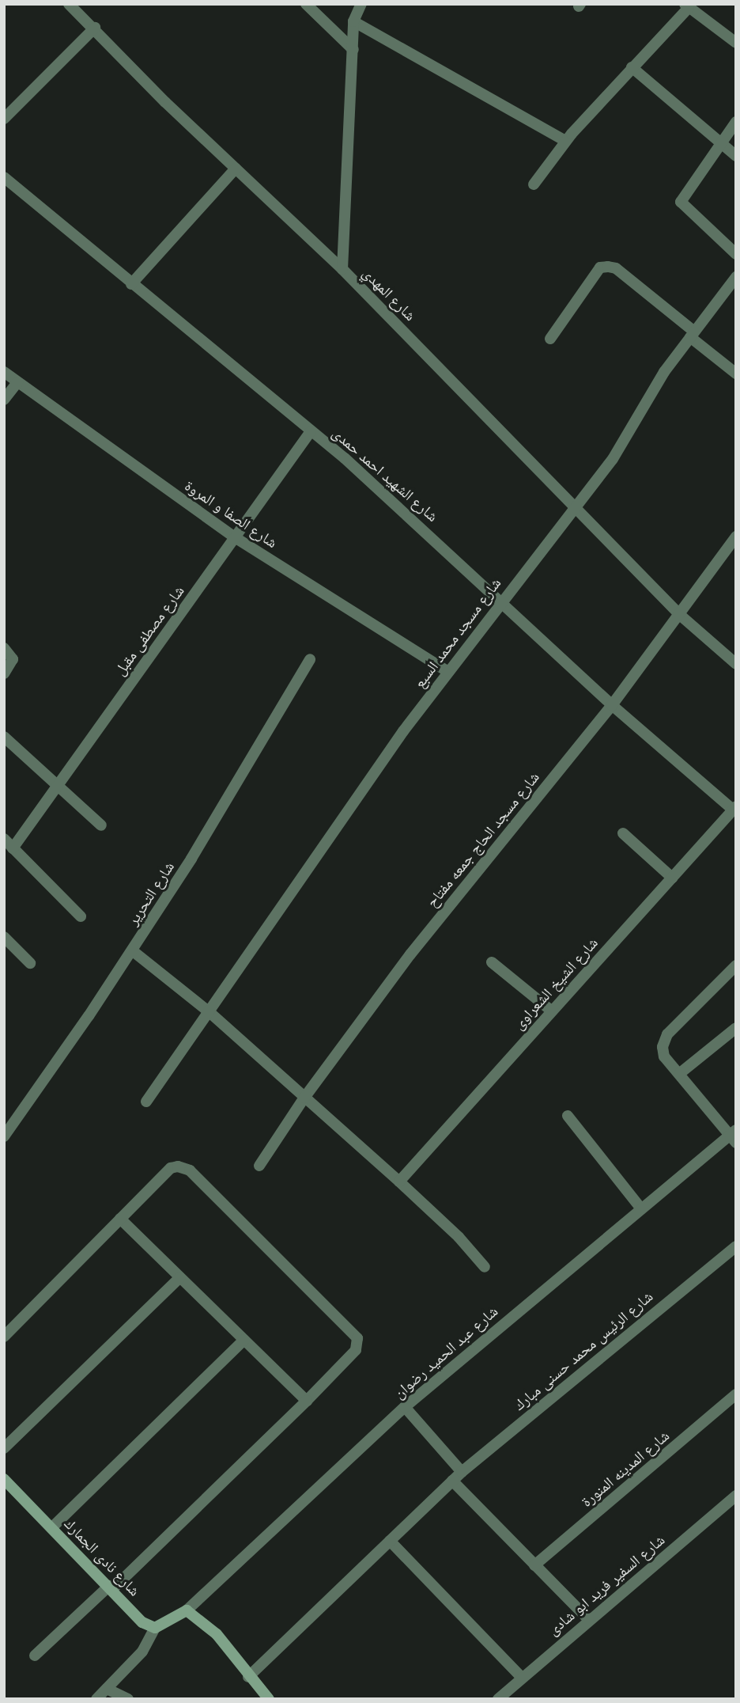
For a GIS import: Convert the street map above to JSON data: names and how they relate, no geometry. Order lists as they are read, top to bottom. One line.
{"streets":{"street":["شارع المهدي","شارع الشهيد احمد حمدى","شارع الصفا و المروة","شارع مصطفى مقبل","شارع مسجد محمد السبع","شارع مسجد الحاج جمعه مفتاح","شارع التحرير","شارع الشيخ الشعراوى","شارع الرئيس محمد حسنى مبارك","شارع عبد الحميد رضوان","شارع المدينه المنورة","شارع نادى الجمارك","شارع السفير فريد ابو شادى"]},"crossings":[["شارع المهدي","شارع مسجد محمد السبع"],["شارع المهدي","شارع مسجد الحاج جمعه مفتاح"],["شارع الشهيد احمد حمدى","شارع مصطفى مقبل"],["شارع الشهيد احمد حمدى","شارع مسجد محمد السبع"],["شارع الشهيد احمد حمدى","شارع مسجد الحاج جمعه مفتاح"],["شارع الشهيد احمد حمدى","شارع الشيخ الشعراوى"],["شارع الصفا و المروة","شارع مصطفى مقبل"],["شارع الصفا و المروة","شارع مسجد محمد السبع"]]}
